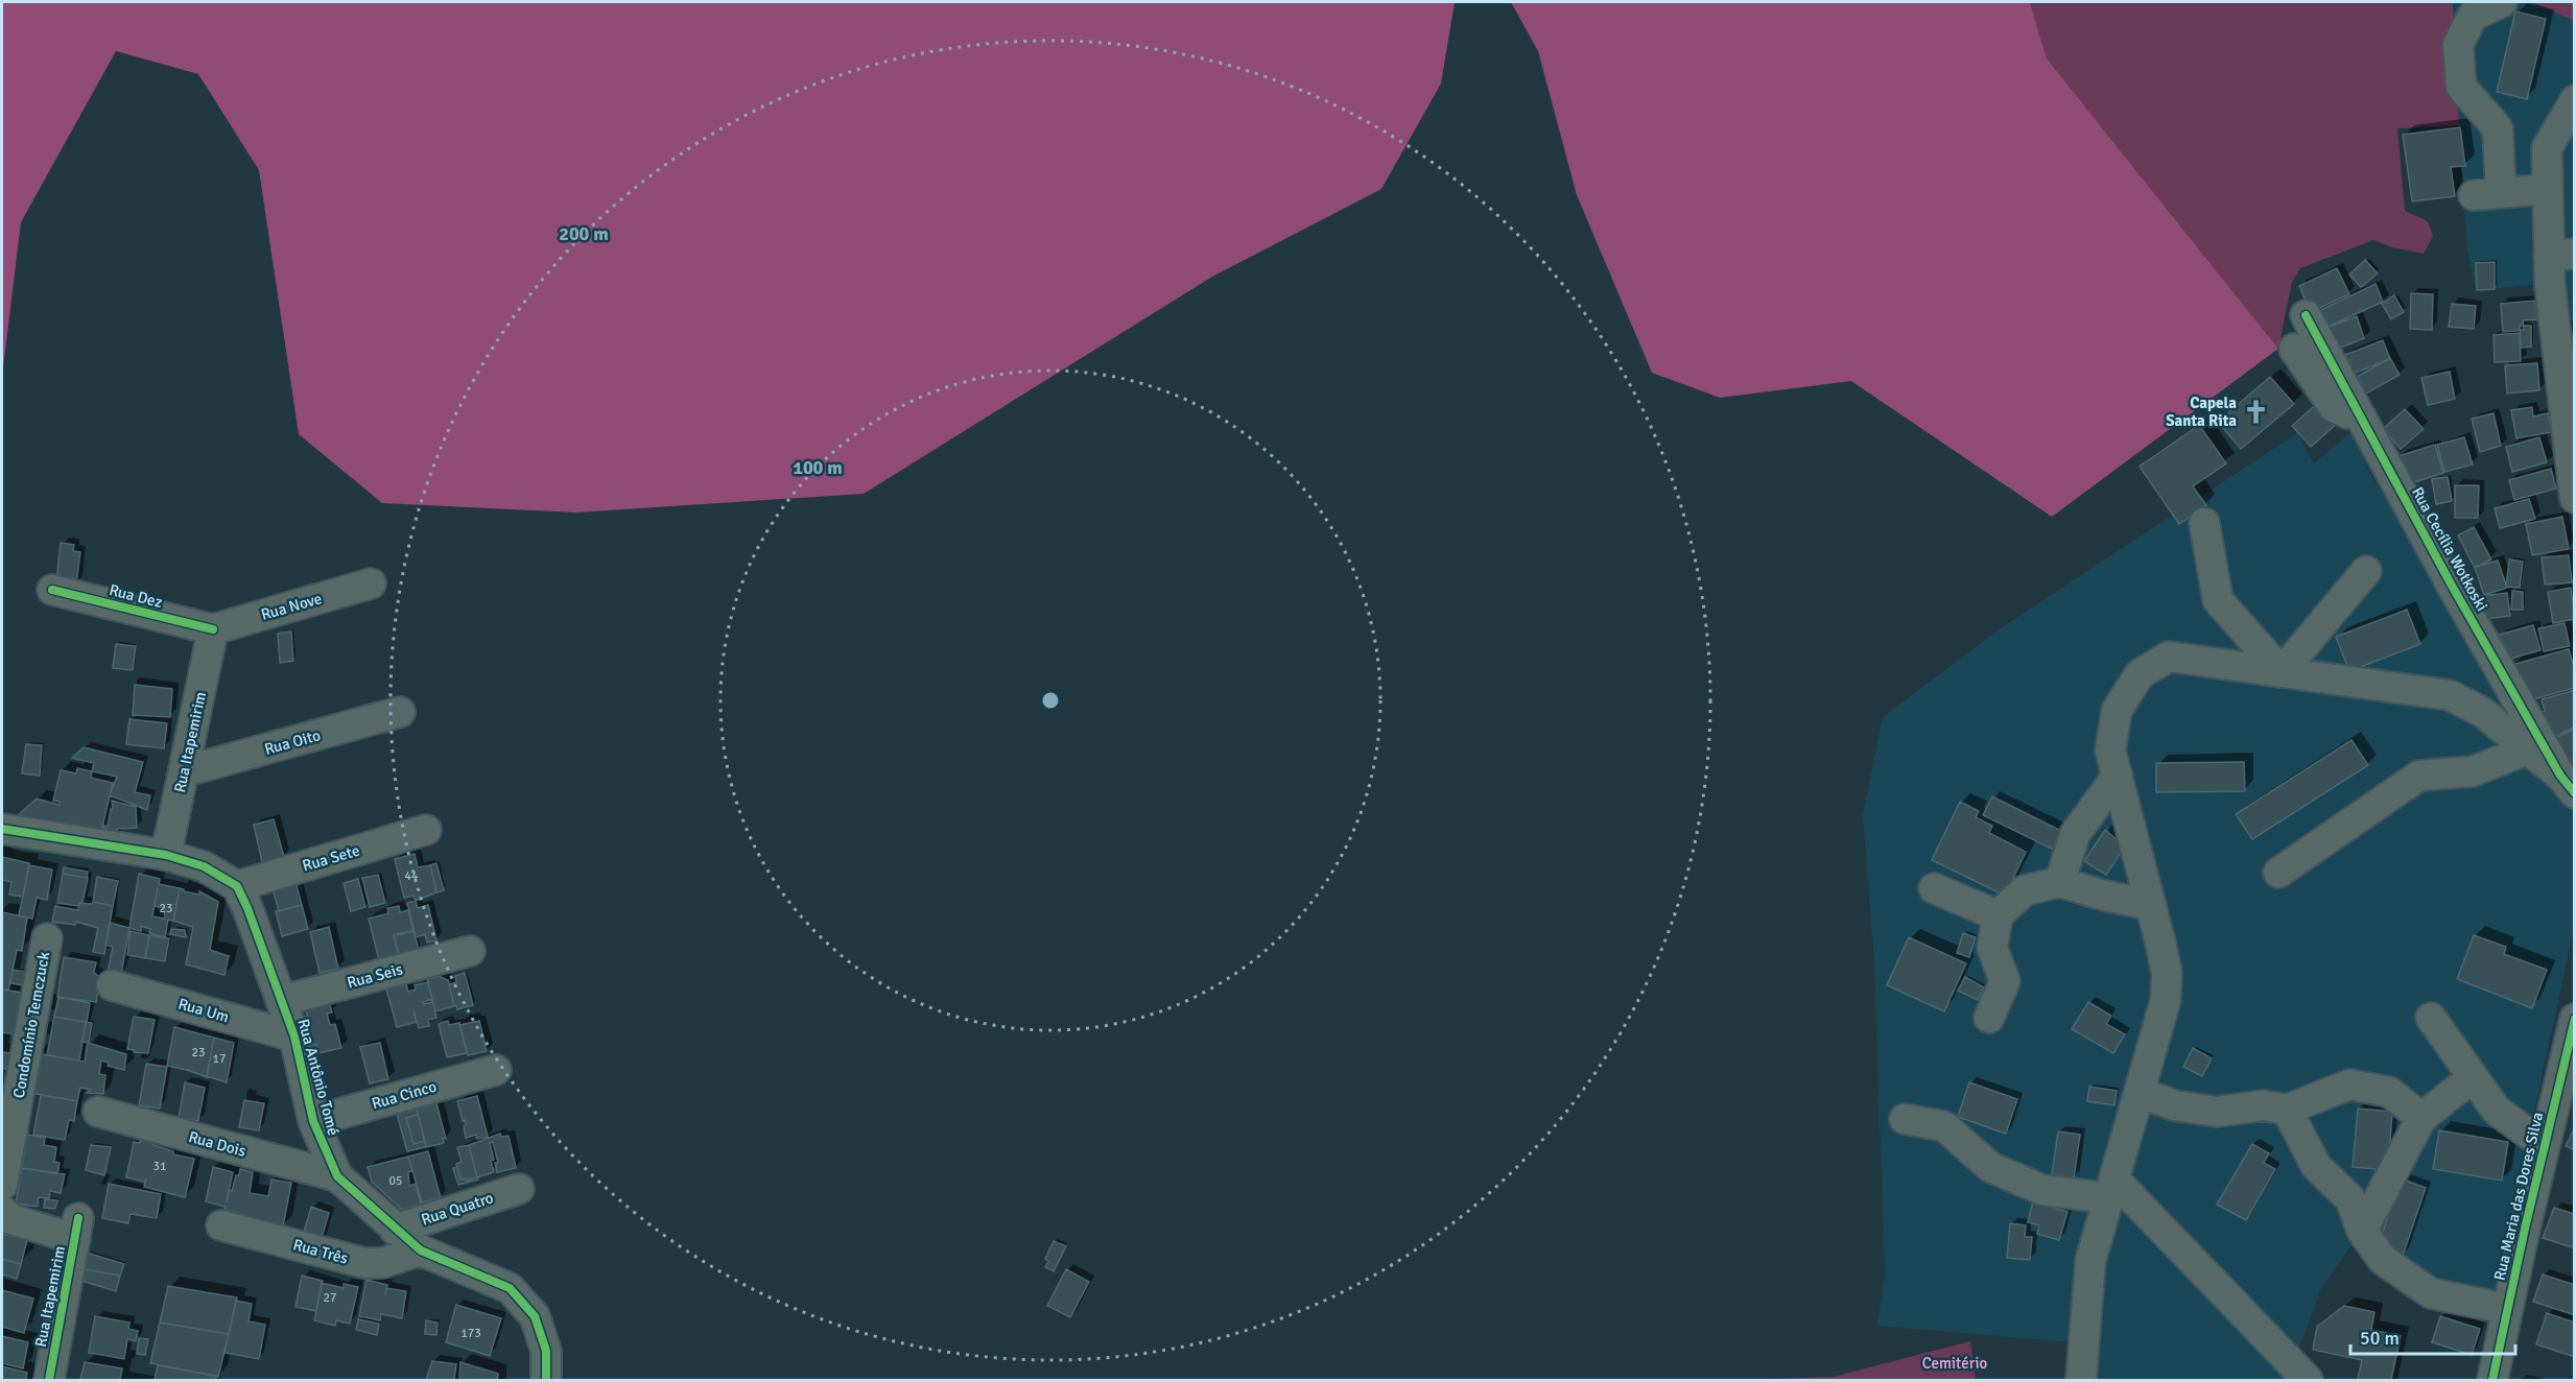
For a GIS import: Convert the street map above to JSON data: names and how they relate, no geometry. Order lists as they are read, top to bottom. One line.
{"streets":{"street":["Rua Cecília Wotkoski","Rua Dez","Rua Nove","Rua Itapemirim","Rua Oito","Rua Sete","Rua Seis","Rua Um","Condomínio Temczuck","Rua Antônio Tomé","Rua Cinco","Rua Dois","Rua Maria das Dores Silva","Rua Quatro","Rua Três"]},"crossings":[["Rua Dez","Rua Nove"],["Rua Dez","Rua Itapemirim"],["Rua Nove","Rua Itapemirim"],["Rua Itapemirim","Rua Oito"],["Rua Sete","Rua Antônio Tomé"],["Rua Seis","Rua Antônio Tomé"],["Rua Um","Rua Antônio Tomé"],["Rua Antônio Tomé","Rua Cinco"],["Rua Antônio Tomé","Rua Dois"],["Rua Antônio Tomé","Rua Quatro"],["Rua Antônio Tomé","Rua Três"]],"parks":["Cemitério"],"places":{"church":["Capela Santa Rita"]},"house_numbers":["44","23","23","17","31","05","27","173"],"scale_bar":"50 m","rings":["200 m","100 m"]}
